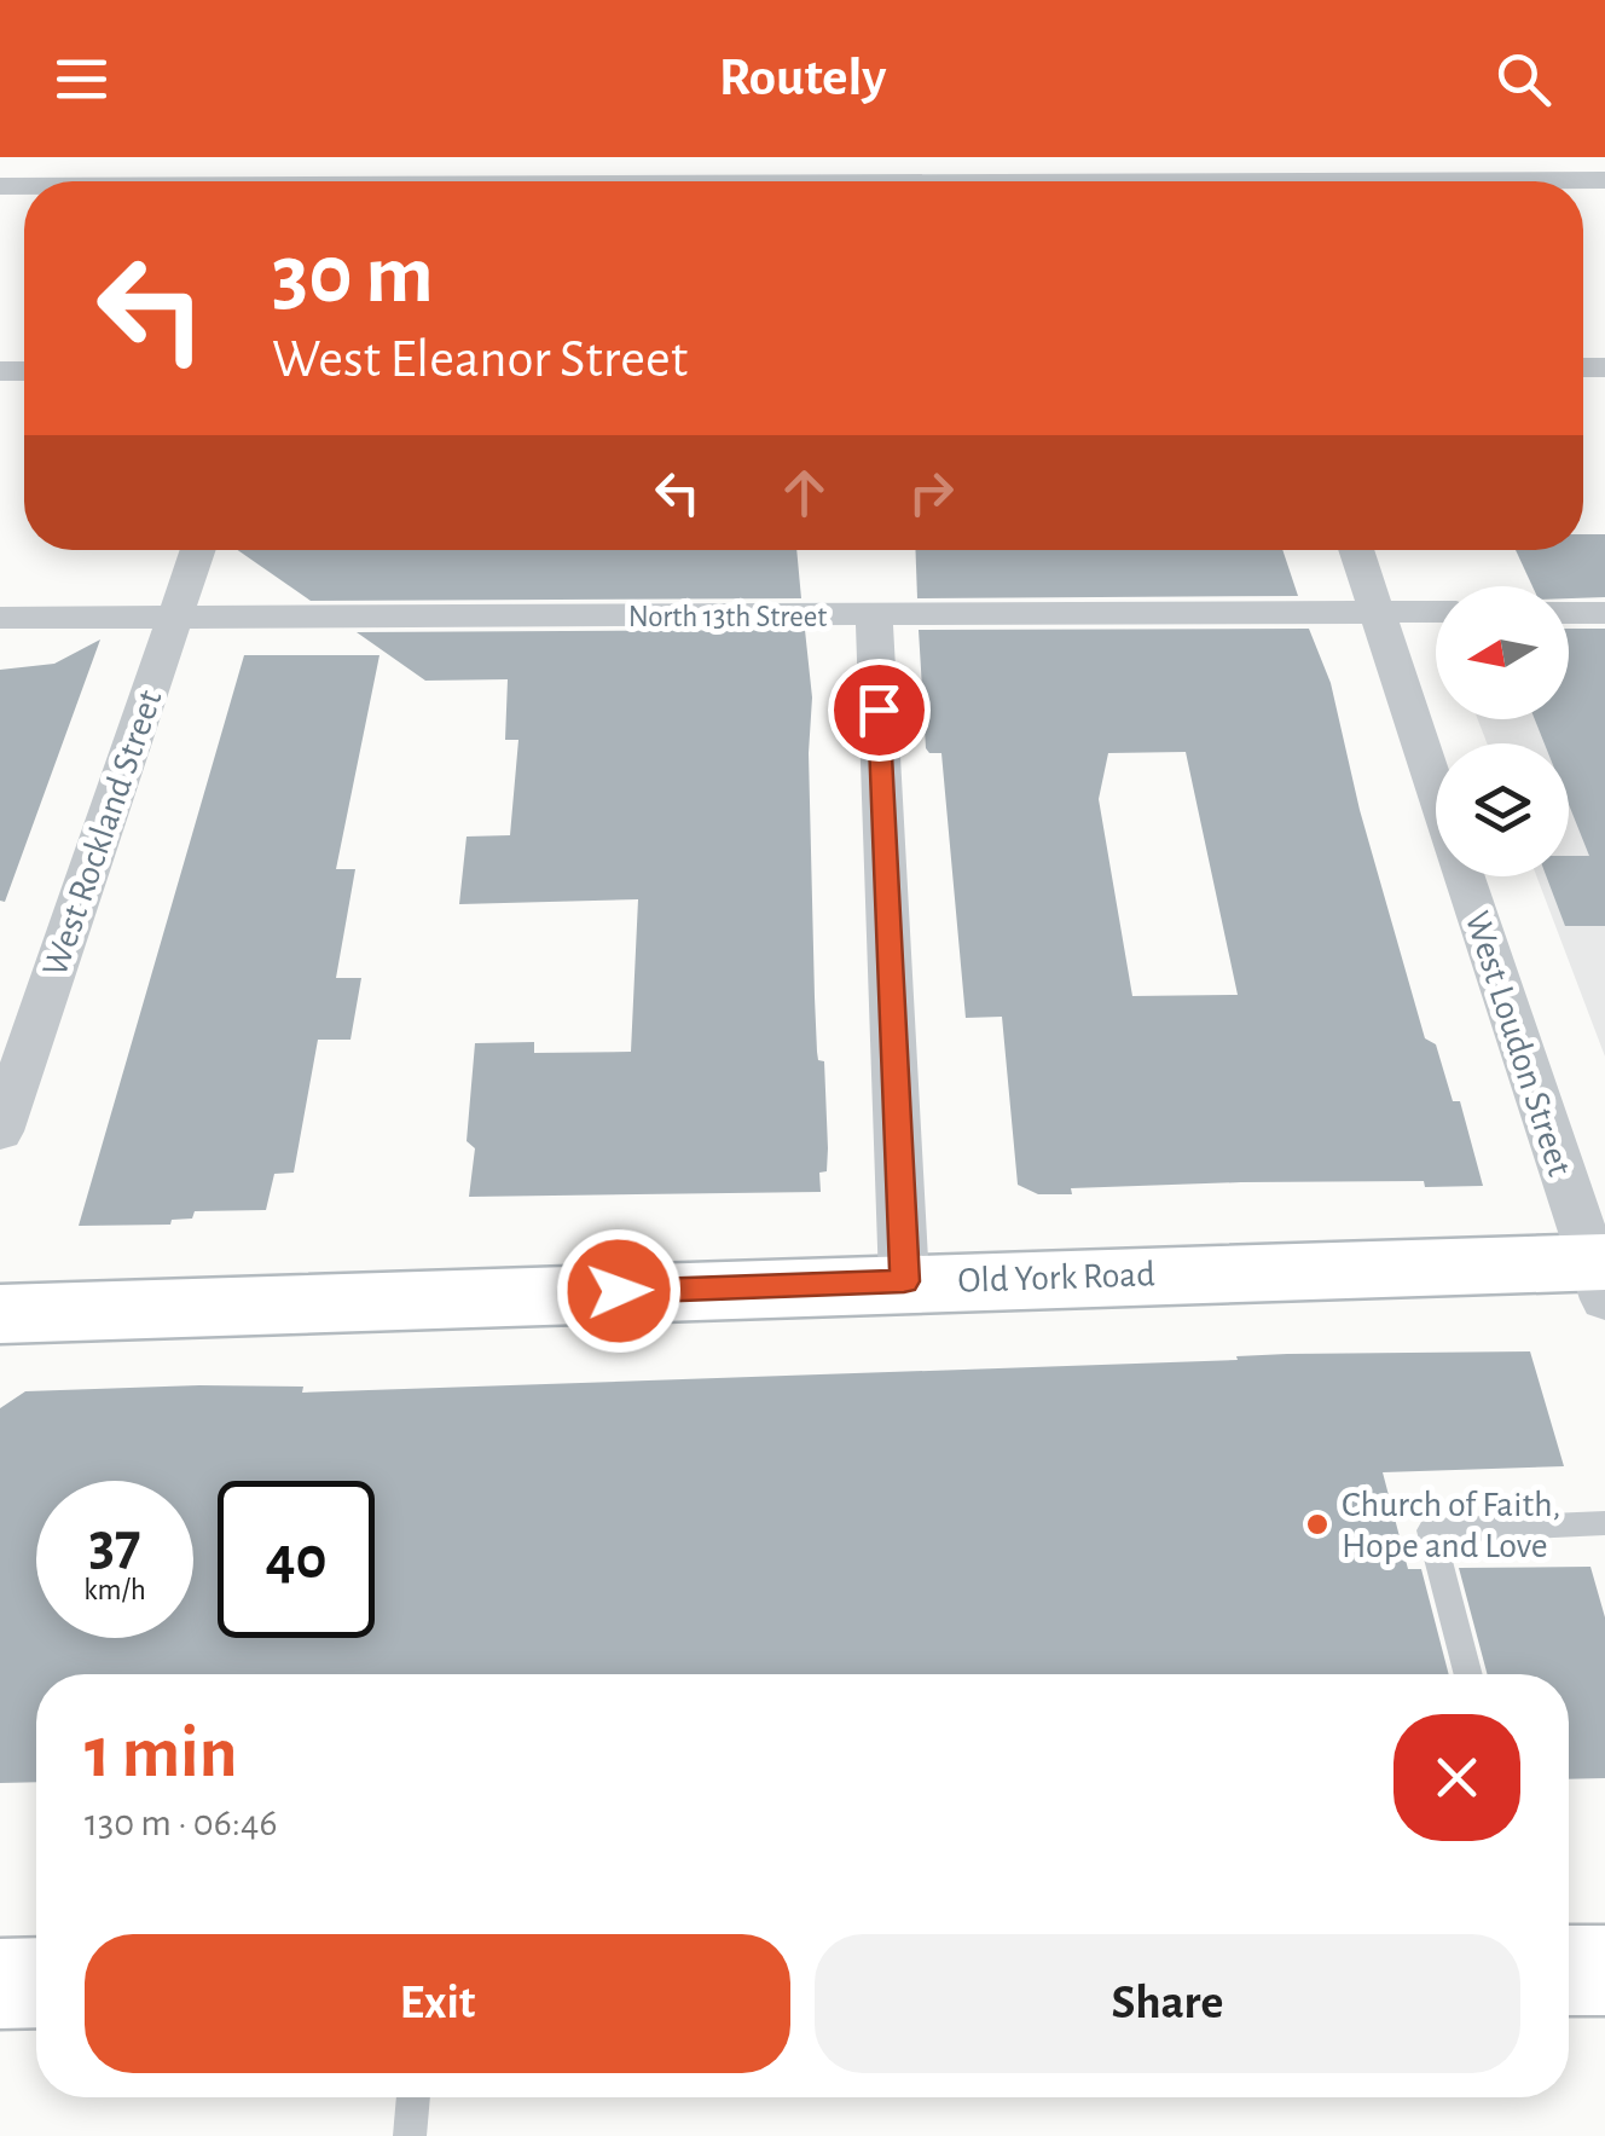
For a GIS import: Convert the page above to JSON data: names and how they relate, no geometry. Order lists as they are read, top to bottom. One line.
{"streets":{"street":["North 13th Street","West Rockland Street","West Loudon Street","Old York Road"]},"crossings":[["North 13th Street","West Rockland Street"],["North 13th Street","West Loudon Street"],["West Loudon Street","Old York Road"]],"places":["Church of Faith, Hope and Love"],"north":"left","page":{"header":"Routely","turn":["30 m","West Eleanor Street"],"speed":"37 km/h","limit":"40","heading":["1 min","130 m · 06:46"],"buttons":["Exit","Share"]}}
